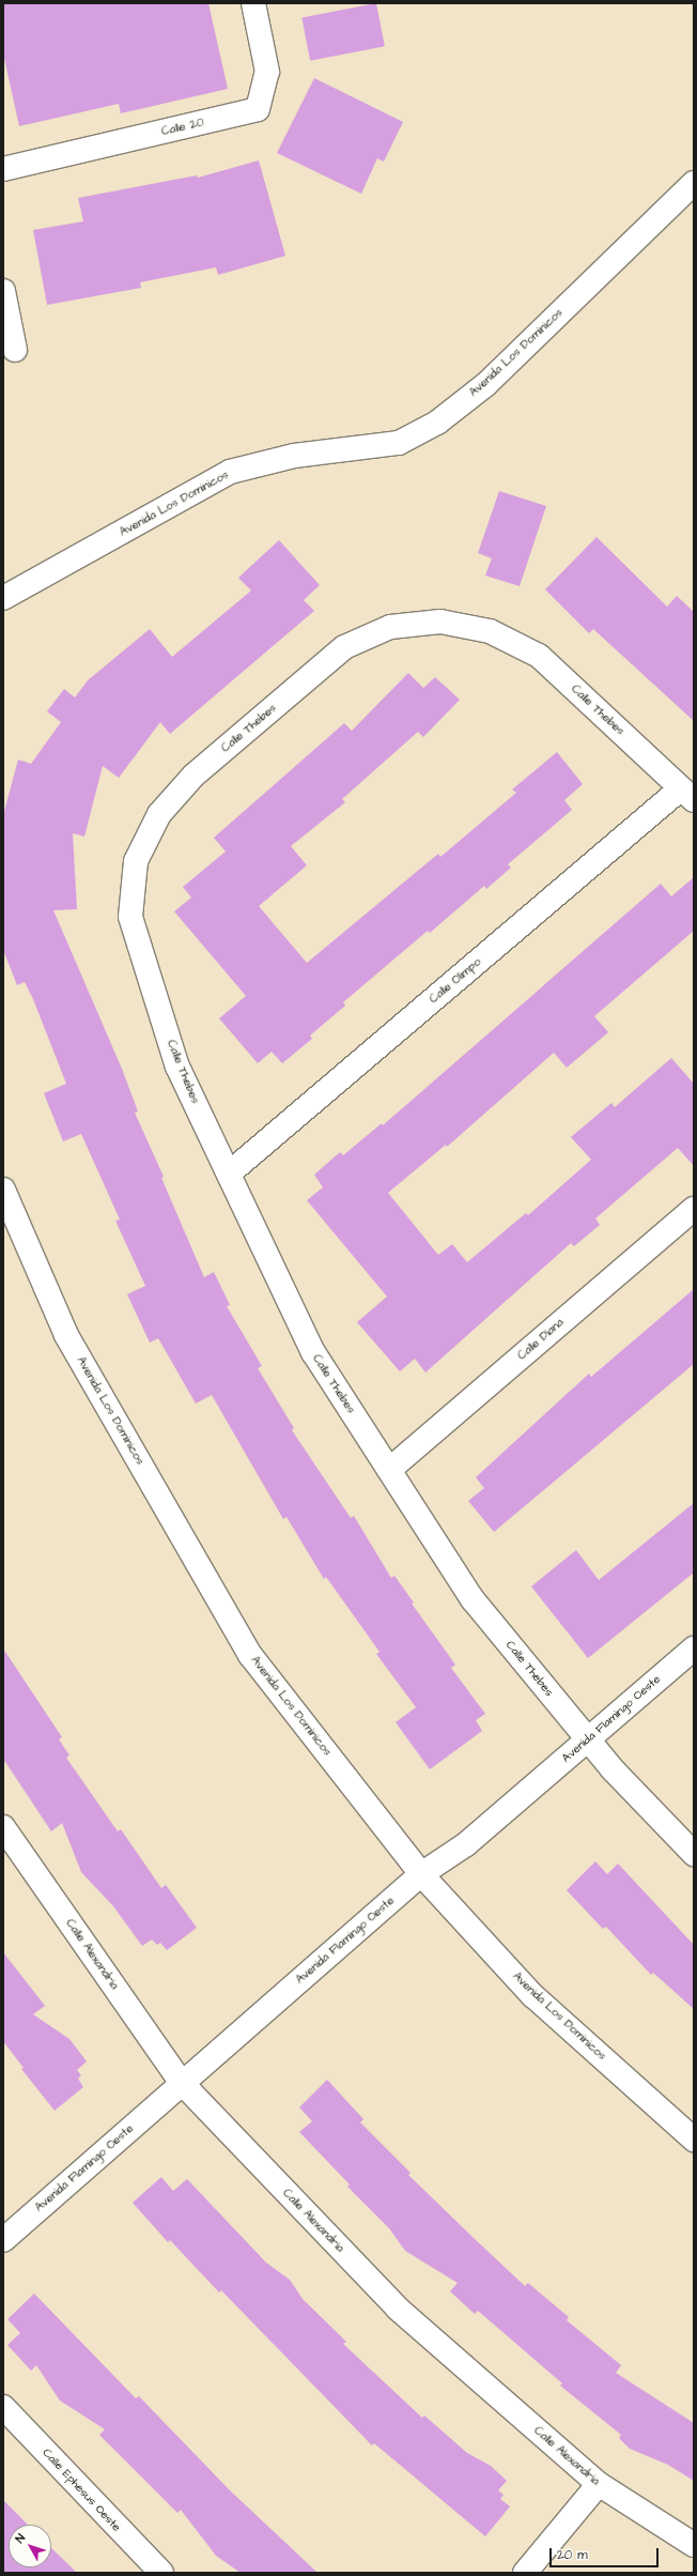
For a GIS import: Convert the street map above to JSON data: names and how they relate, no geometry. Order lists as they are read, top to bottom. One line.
{"streets":{"street":["Calle 20","Avenida Los Dominicos","Calle Thebes","Calle Olimpo","Calle Diana","Avenida Flamingo Oeste","Calle Alexandria","Calle Ephesus Oeste"]},"crossings":[["Avenida Los Dominicos","Avenida Flamingo Oeste"],["Calle Thebes","Calle Olimpo"],["Calle Thebes","Calle Diana"],["Calle Thebes","Avenida Flamingo Oeste"],["Avenida Flamingo Oeste","Calle Alexandria"]],"scale_bar":"20 m","north":"top left"}
